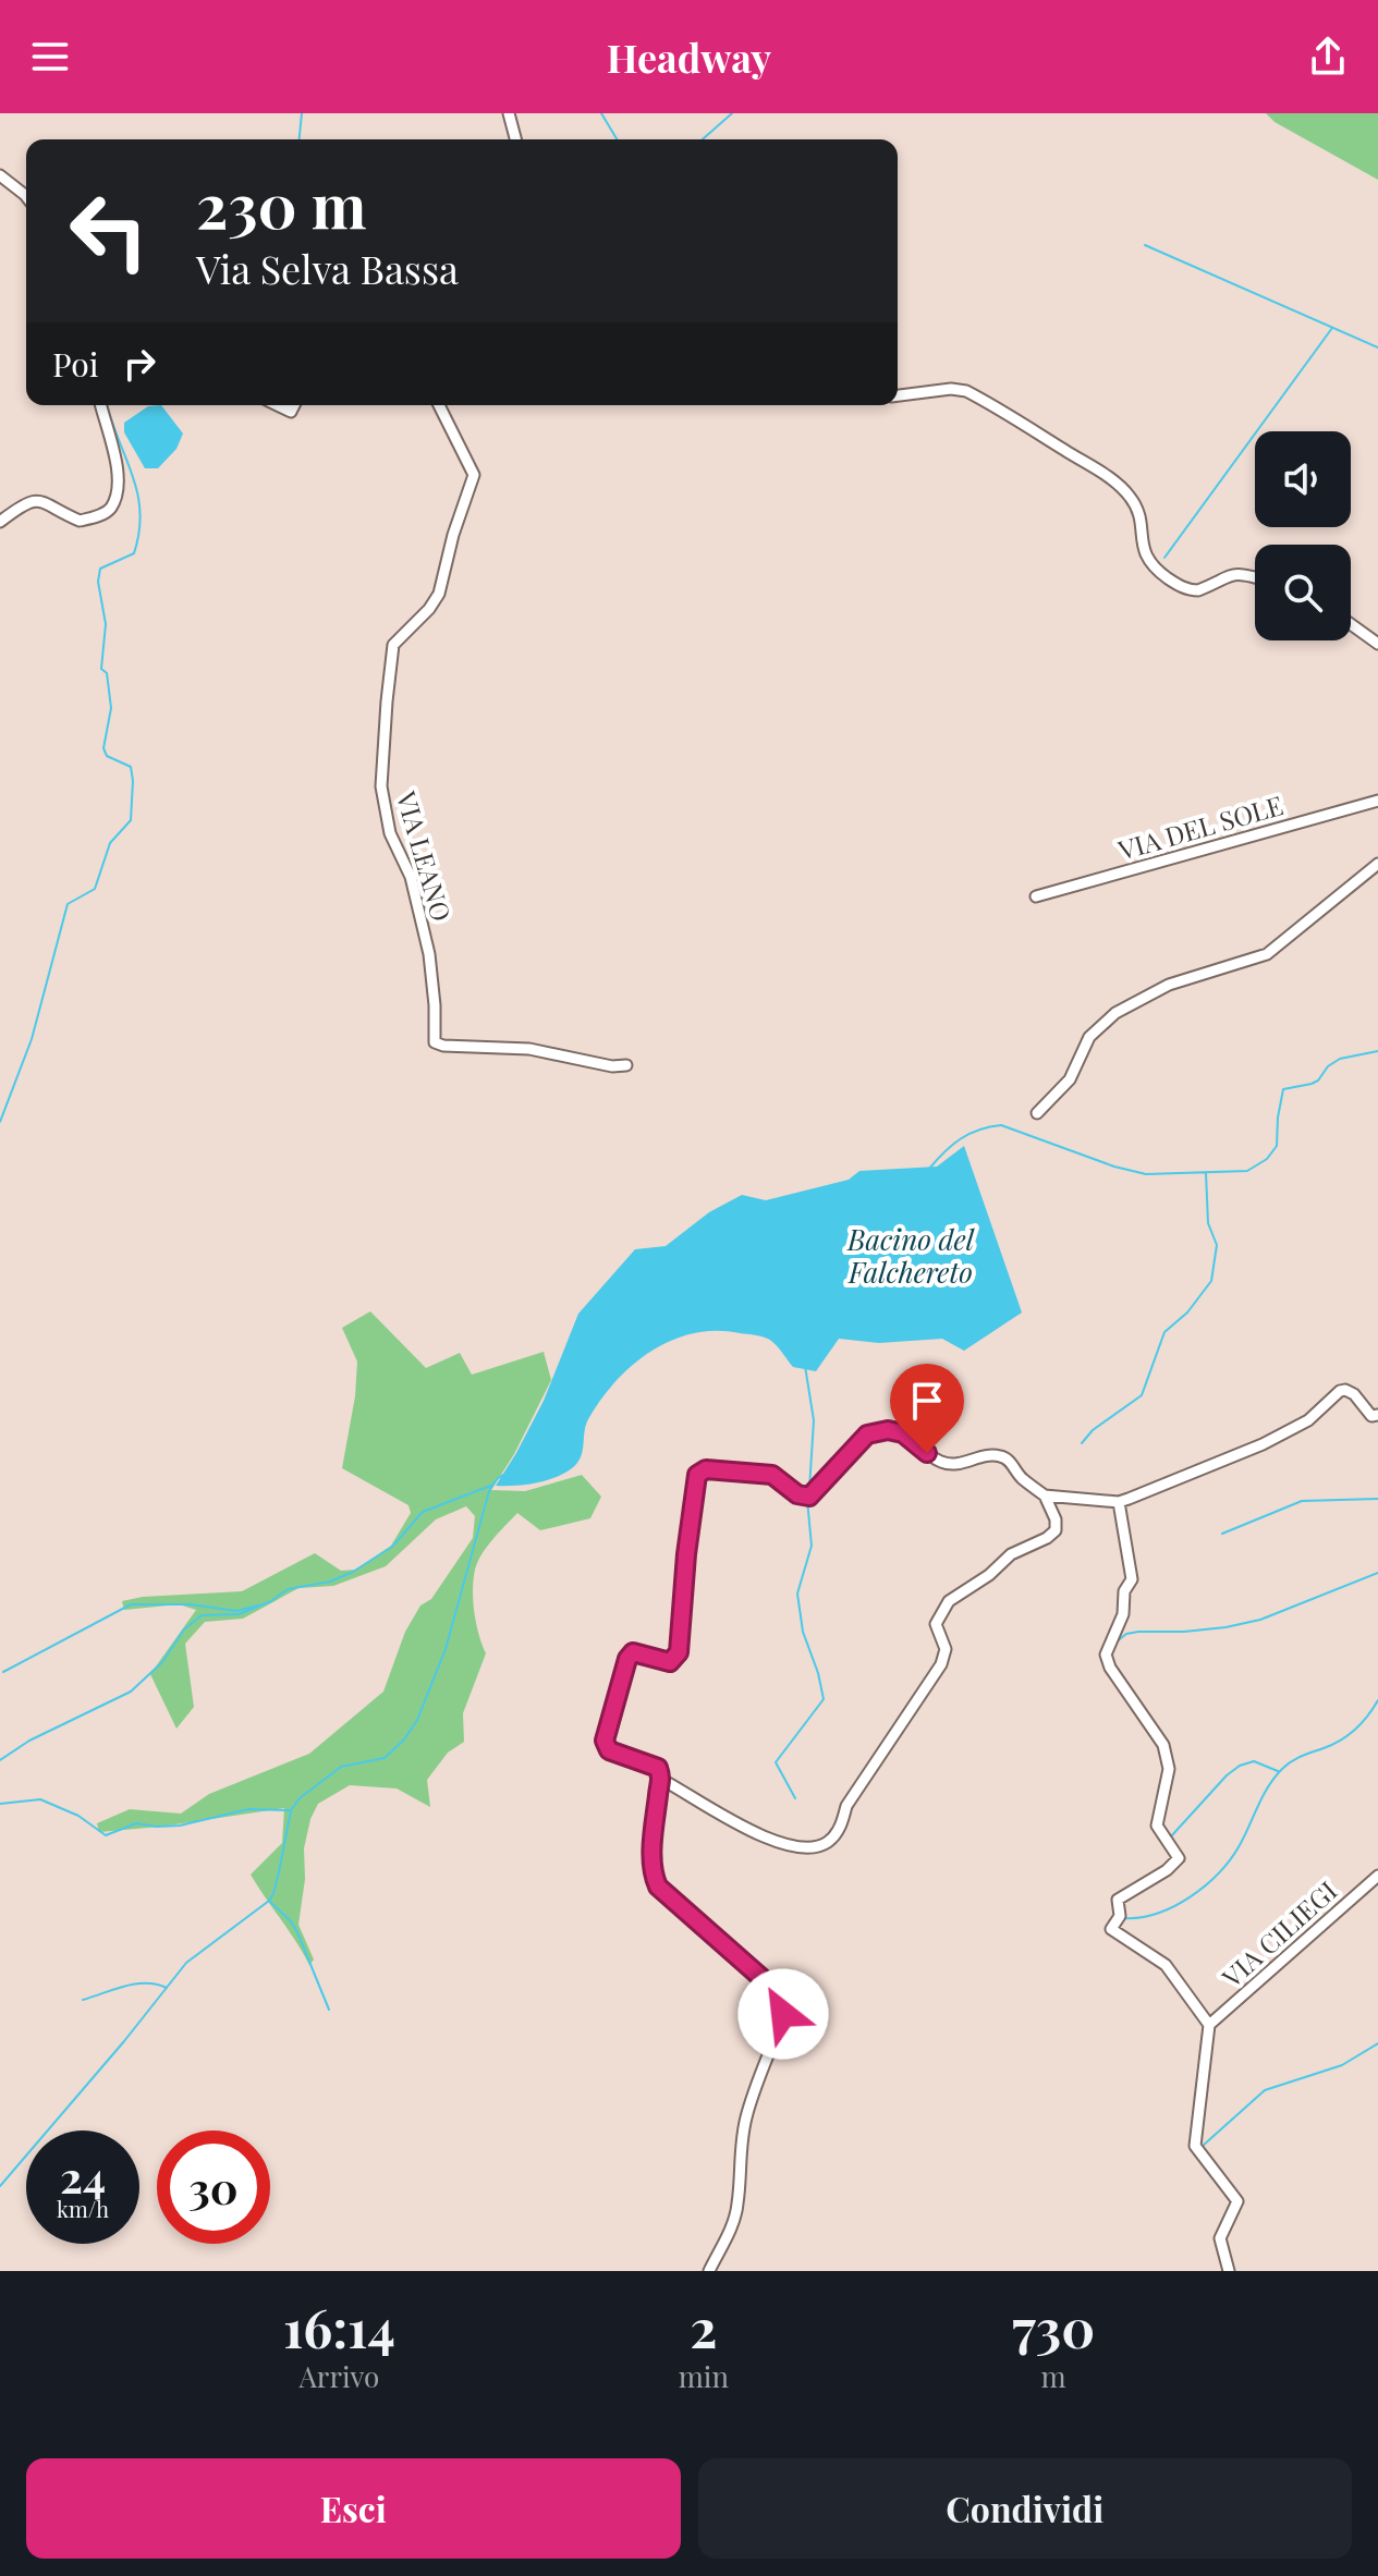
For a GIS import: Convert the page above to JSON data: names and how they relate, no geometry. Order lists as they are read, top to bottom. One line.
{"streets":{"street":["VIA DEL SOLE","VIA LEANO","VIA CILIEGI"]},"water":["Bacino del Falchereto"],"page":{"header":"Headway","turn":["230 m","Via Selva Bassa"],"then":"Poi","speed":"24 km/h","limit":"30","eta":["16:14","Arrivo","2","min","730","m"],"buttons":["Esci","Condividi"]}}
